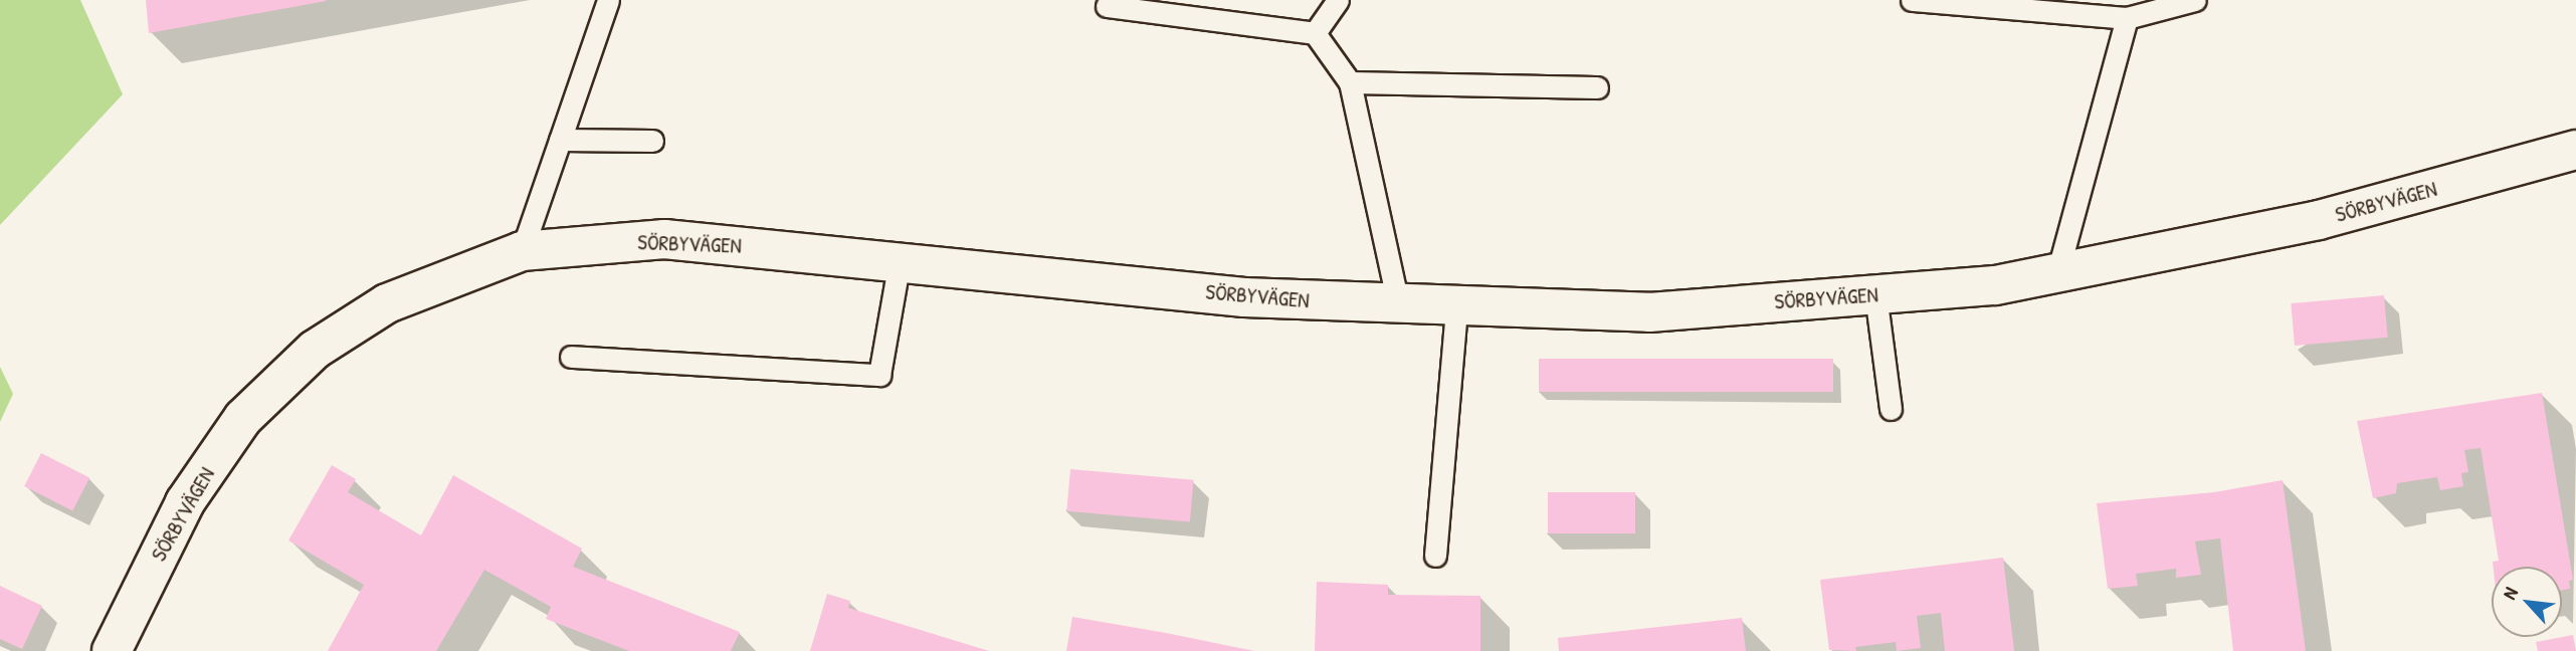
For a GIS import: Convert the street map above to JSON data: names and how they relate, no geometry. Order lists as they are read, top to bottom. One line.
{"streets":{"street":["SÖRBYVÄGEN"]},"north":"top left"}
